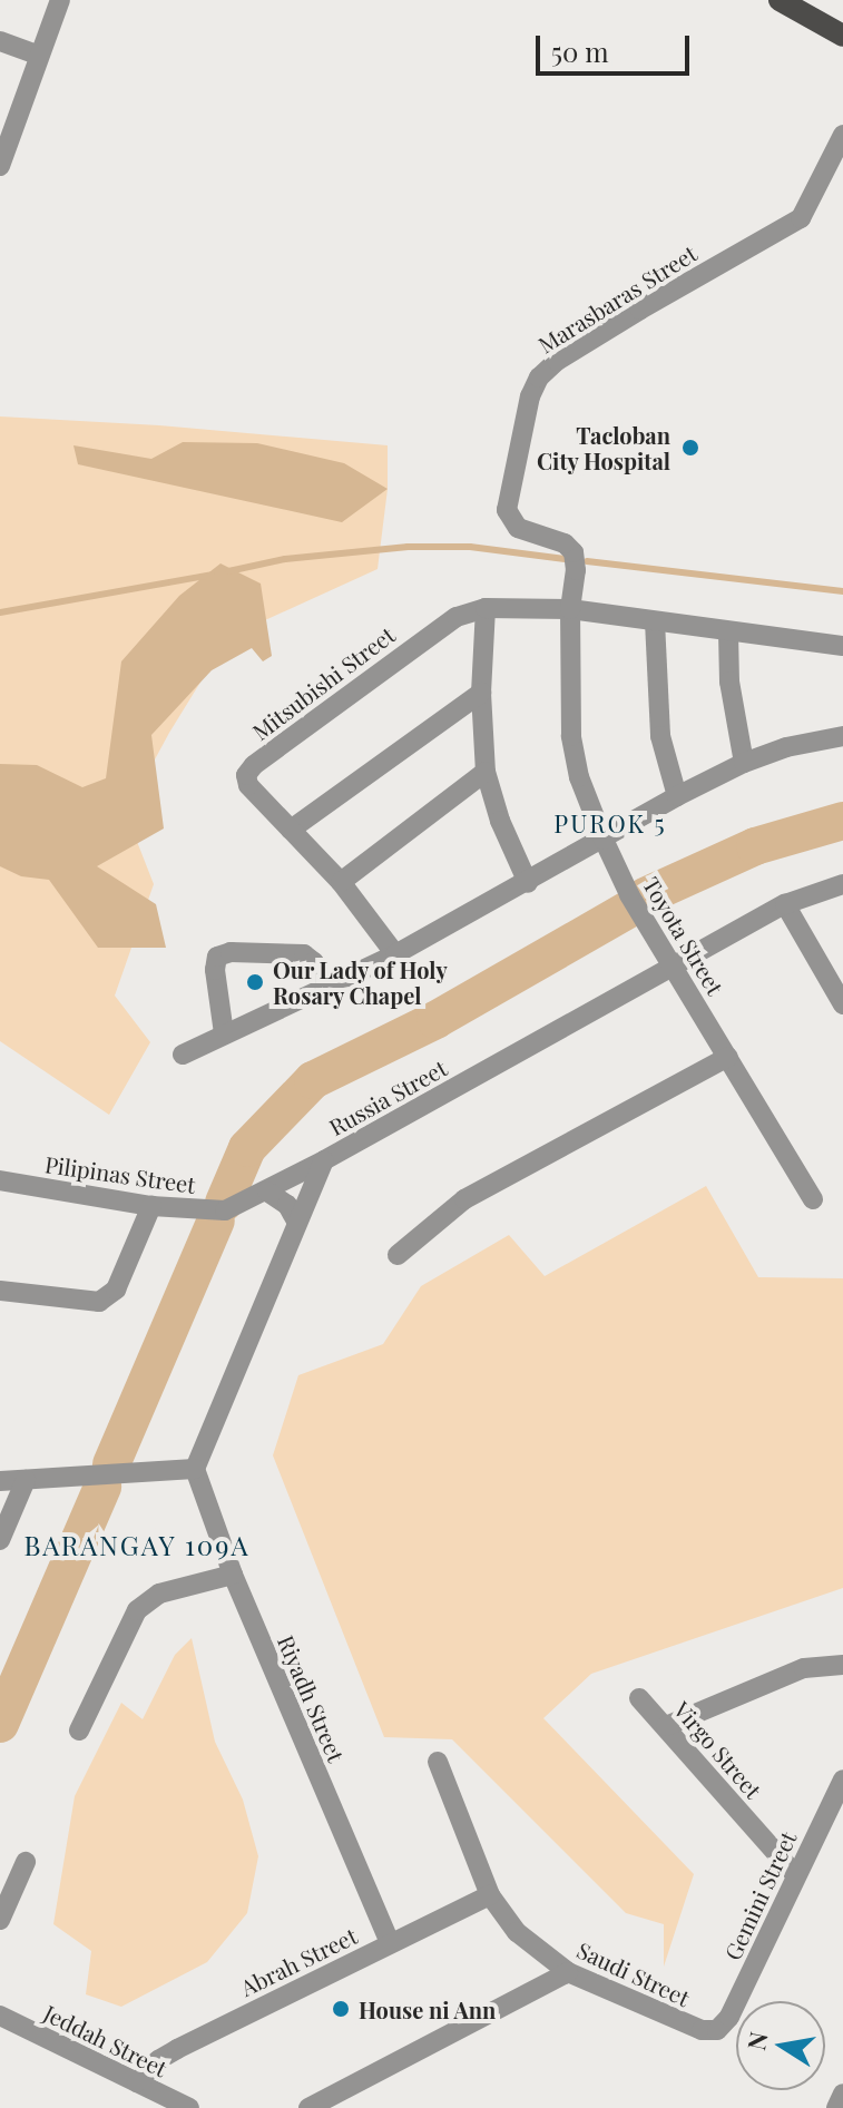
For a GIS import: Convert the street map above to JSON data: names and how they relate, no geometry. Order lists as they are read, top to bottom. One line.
{"streets":{"street":["Marasbaras Street","Mitsubishi Street","Toyota Street","Russia Street","Pilipinas Street","Riyadh Street","Virgo Street","Gemini Street","Abrah Street","Saudi Street","Jeddah Street"]},"crossings":[["Marasbaras Street","Toyota Street"],["Mitsubishi Street","Toyota Street"],["Toyota Street","Russia Street"],["Russia Street","Pilipinas Street"],["Russia Street","Riyadh Street"],["Riyadh Street","Abrah Street"],["Virgo Street","Gemini Street"],["Gemini Street","Saudi Street"],["Abrah Street","Saudi Street"],["Abrah Street","Jeddah Street"]],"districts":["PUROK 5","BARANGAY 109A"],"places":["Tacloban City Hospital","Our Lady of Holy Rosary Chapel","House ni Ann"],"scale_bar":"50 m","north":"left"}
